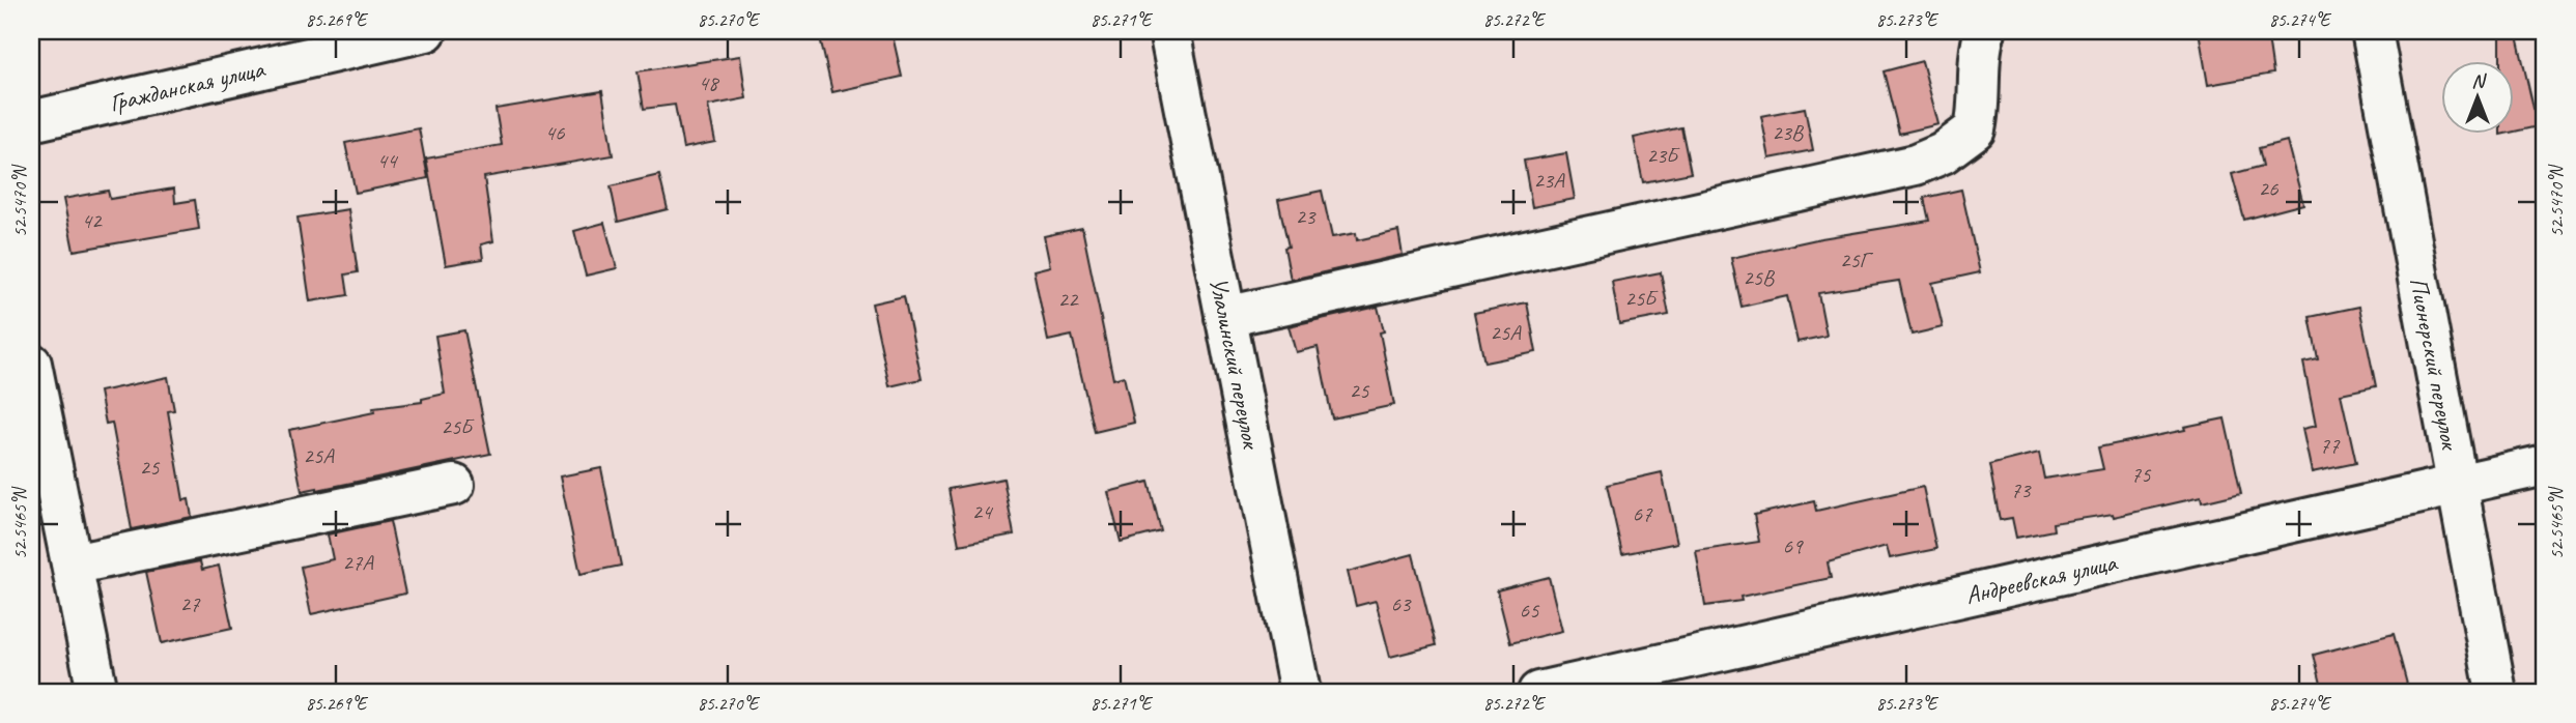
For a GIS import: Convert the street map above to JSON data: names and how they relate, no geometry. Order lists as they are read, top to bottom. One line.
{"streets":{"street":["Гражданская улица","Улалинский переулок","Пионерский переулок","Андреевская улица"]},"crossings":[["Пионерский переулок","Андреевская улица"]],"house_numbers":["48","46","23В","23Б","44","23А","26","23","42","25Г","25В","25Б","22","25А","25","25Б","77","25А","25","75","73","24","67","69","27А","27","63","65"],"north":"top","coordinates":["85.269°E","85.270°E","85.271°E","85.272°E","85.273°E","85.274°E","52.5470°N","52.5465°N"]}
